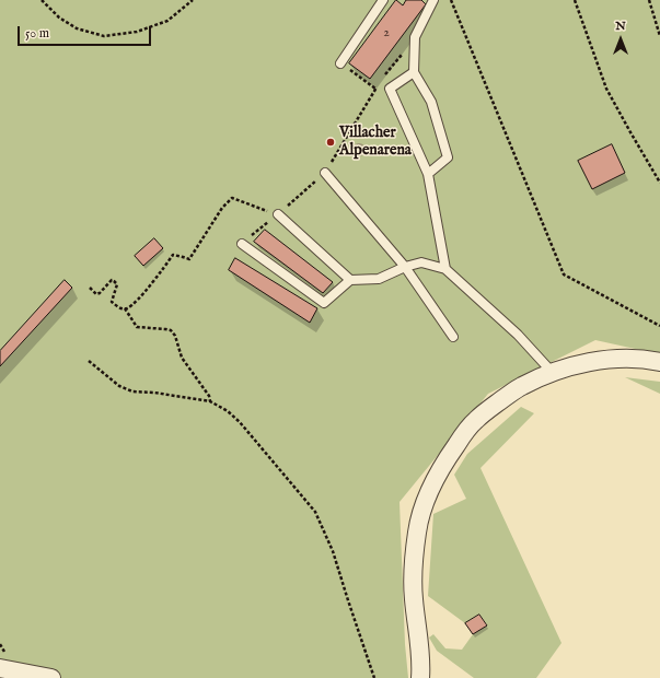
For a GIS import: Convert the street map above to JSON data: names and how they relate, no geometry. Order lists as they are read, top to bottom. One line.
{"places":["Villacher Alpenarena"],"house_numbers":["2"],"scale_bar":"50 m","north":"top"}
